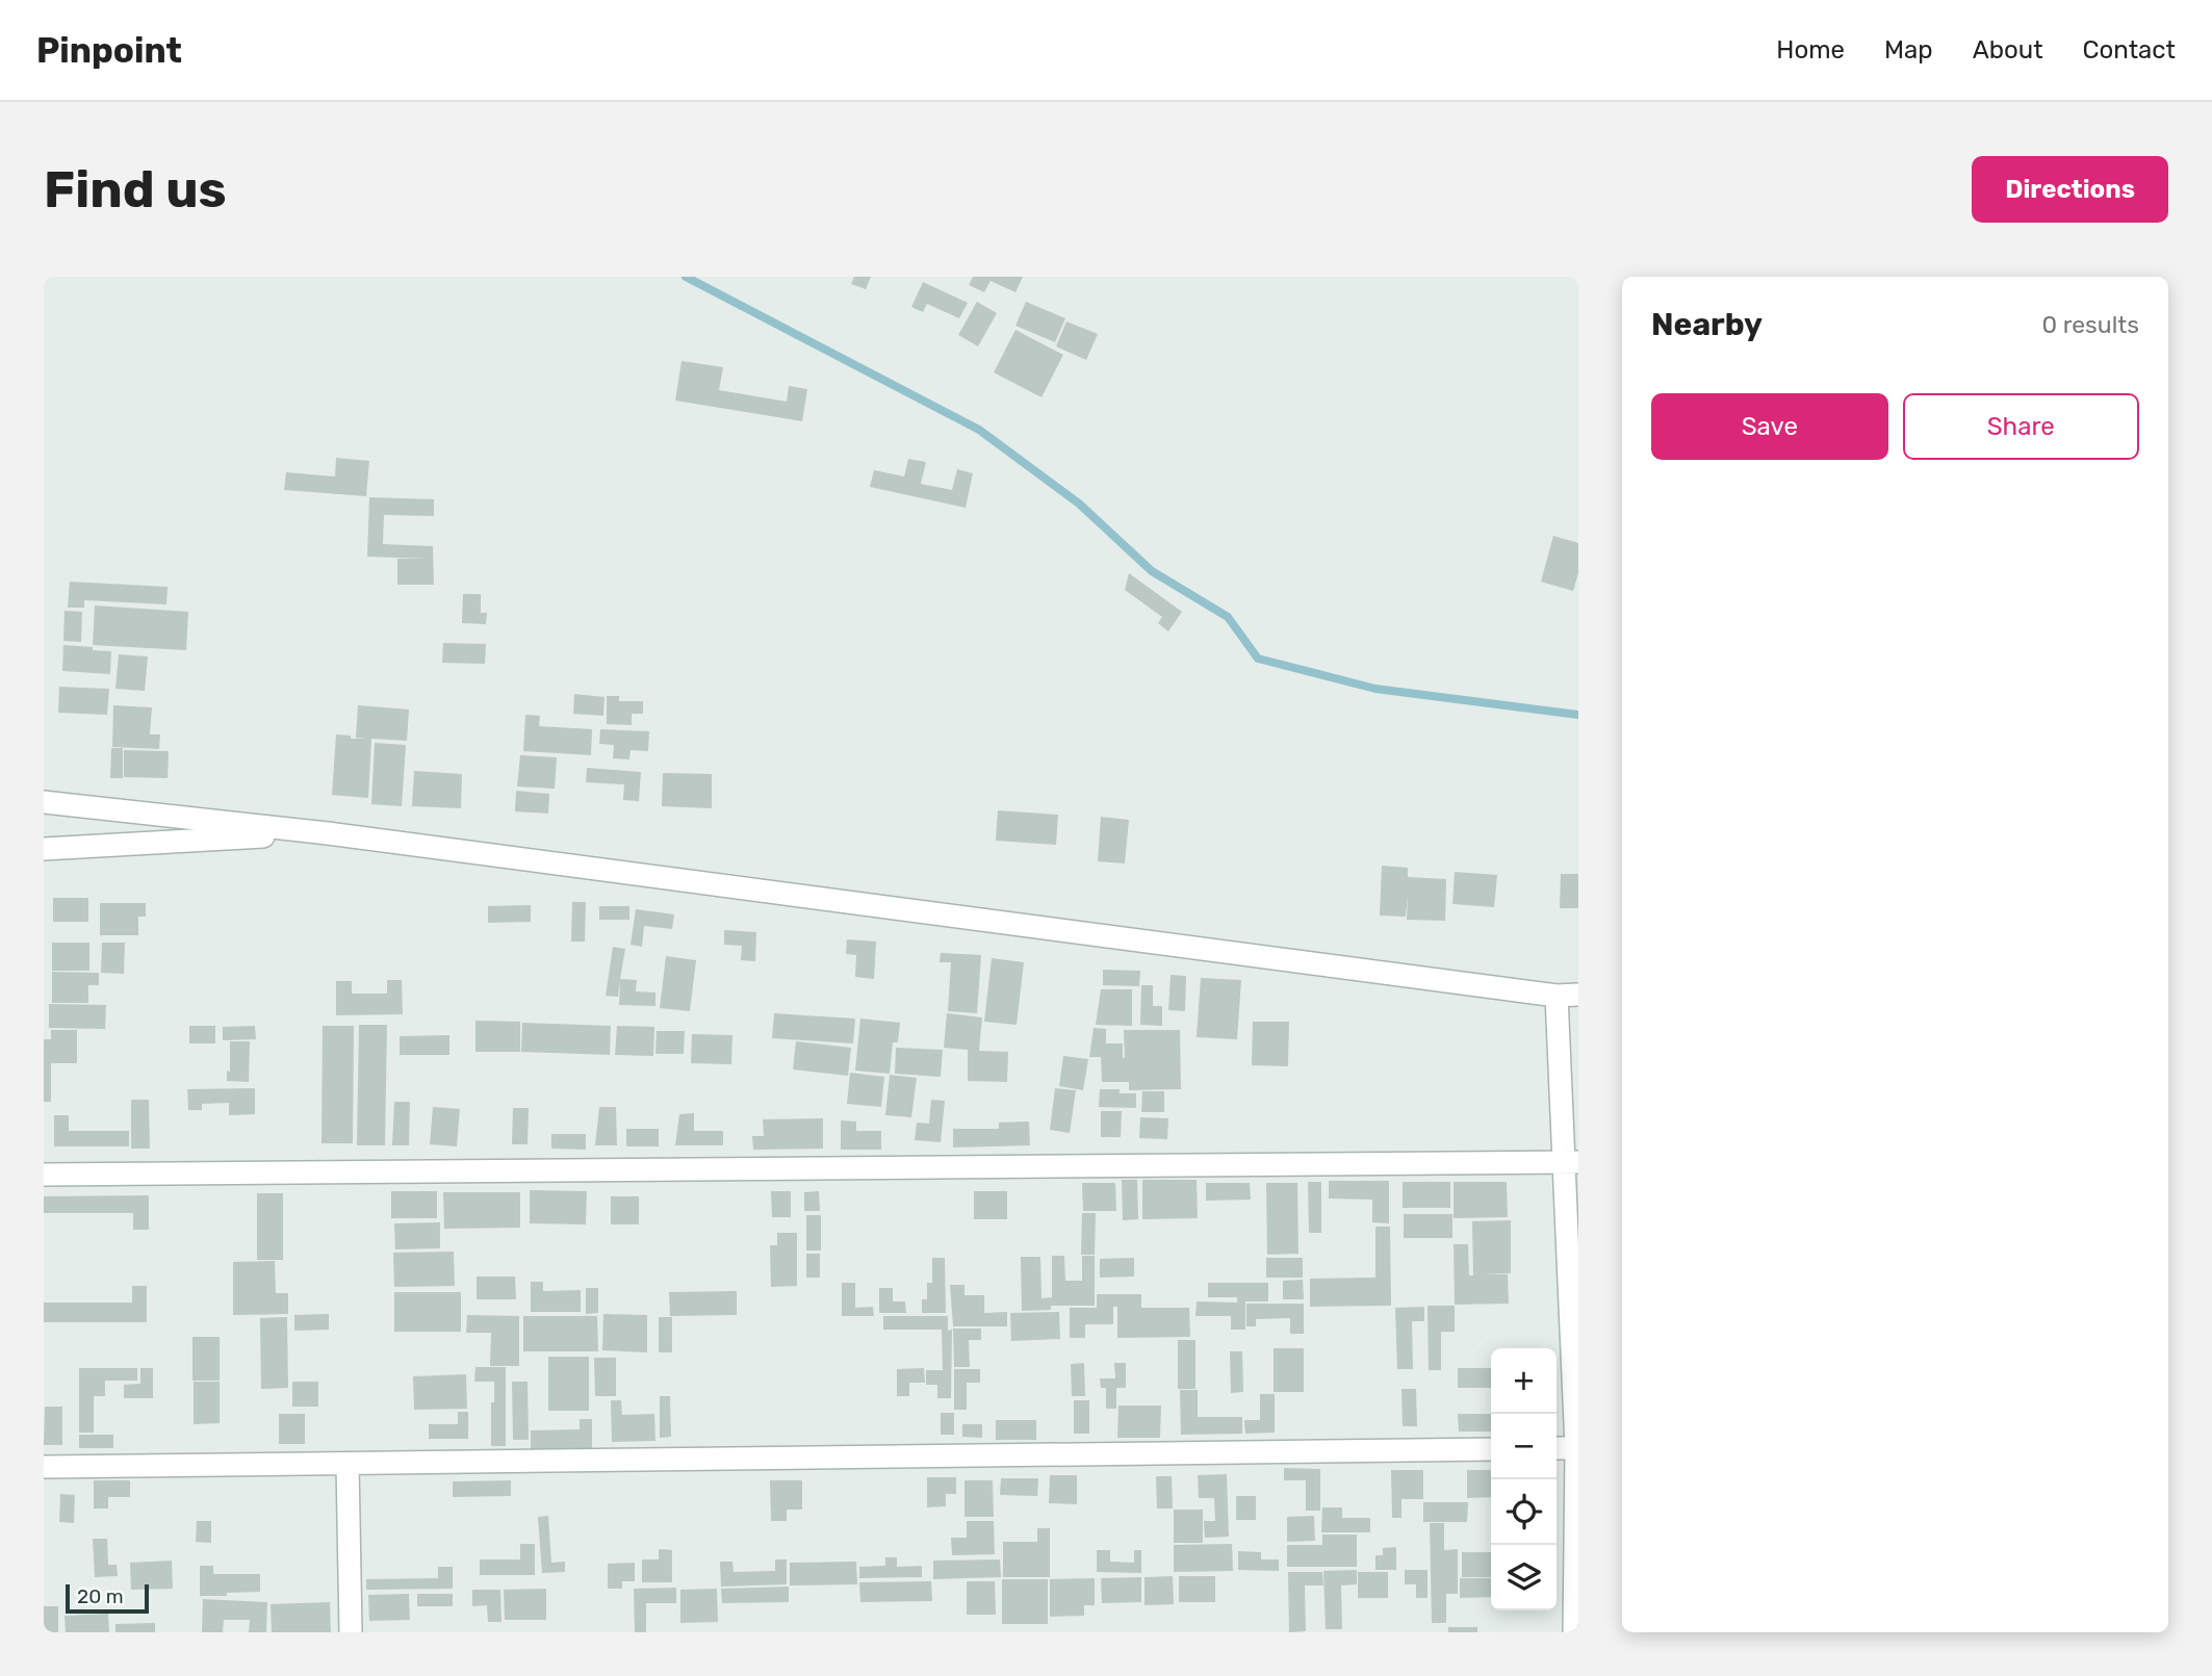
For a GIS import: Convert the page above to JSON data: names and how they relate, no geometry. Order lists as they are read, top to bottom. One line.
{"scale_bar":"20 m","page":{"header":"Pinpoint","nav":["Home","Map","About","Contact"],"buttons":["Directions",["Save","Share"]],"title":"Find us","heading":["Nearby","0 results"],"map_buttons":["+","−"],"scale":"20 m"}}
